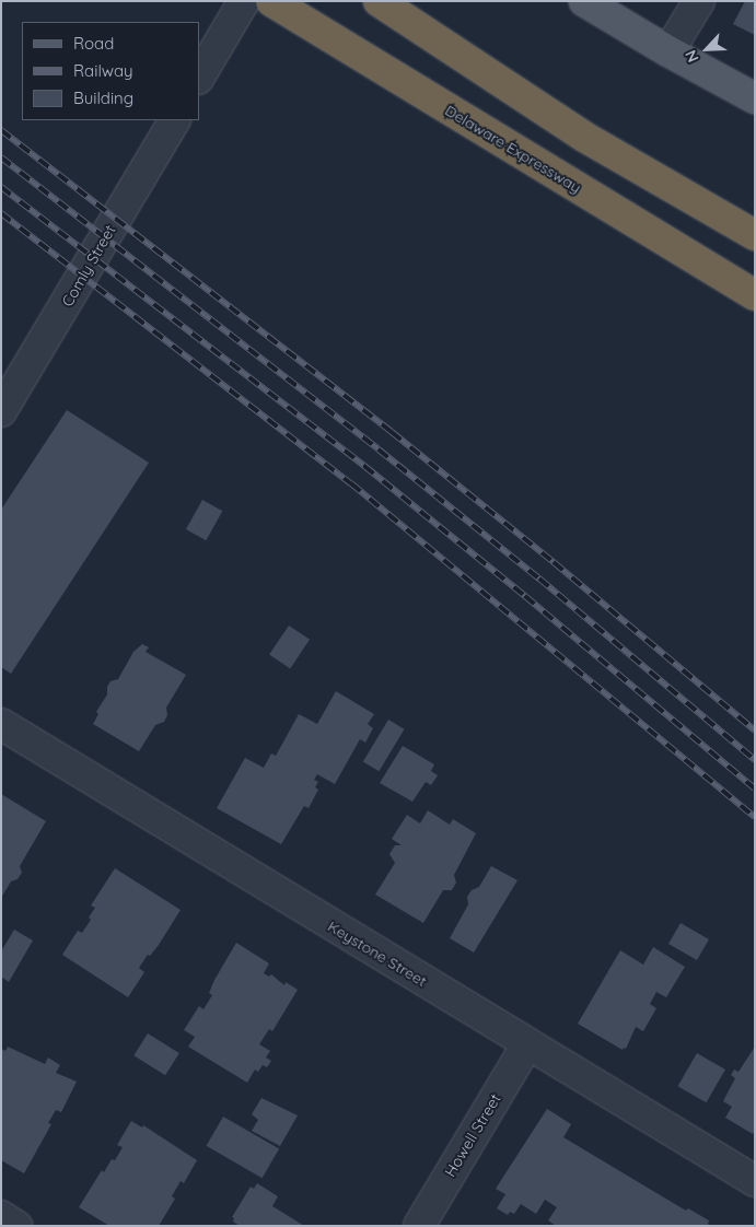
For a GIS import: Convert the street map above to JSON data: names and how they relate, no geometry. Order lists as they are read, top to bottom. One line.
{"streets":{"highway":["Delaware Expressway"],"street":["Comly Street","Keystone Street","Howell Street"]},"crossings":[["Keystone Street","Howell Street"]],"legend":["Road","Railway","Building"],"north":"bottom left"}
